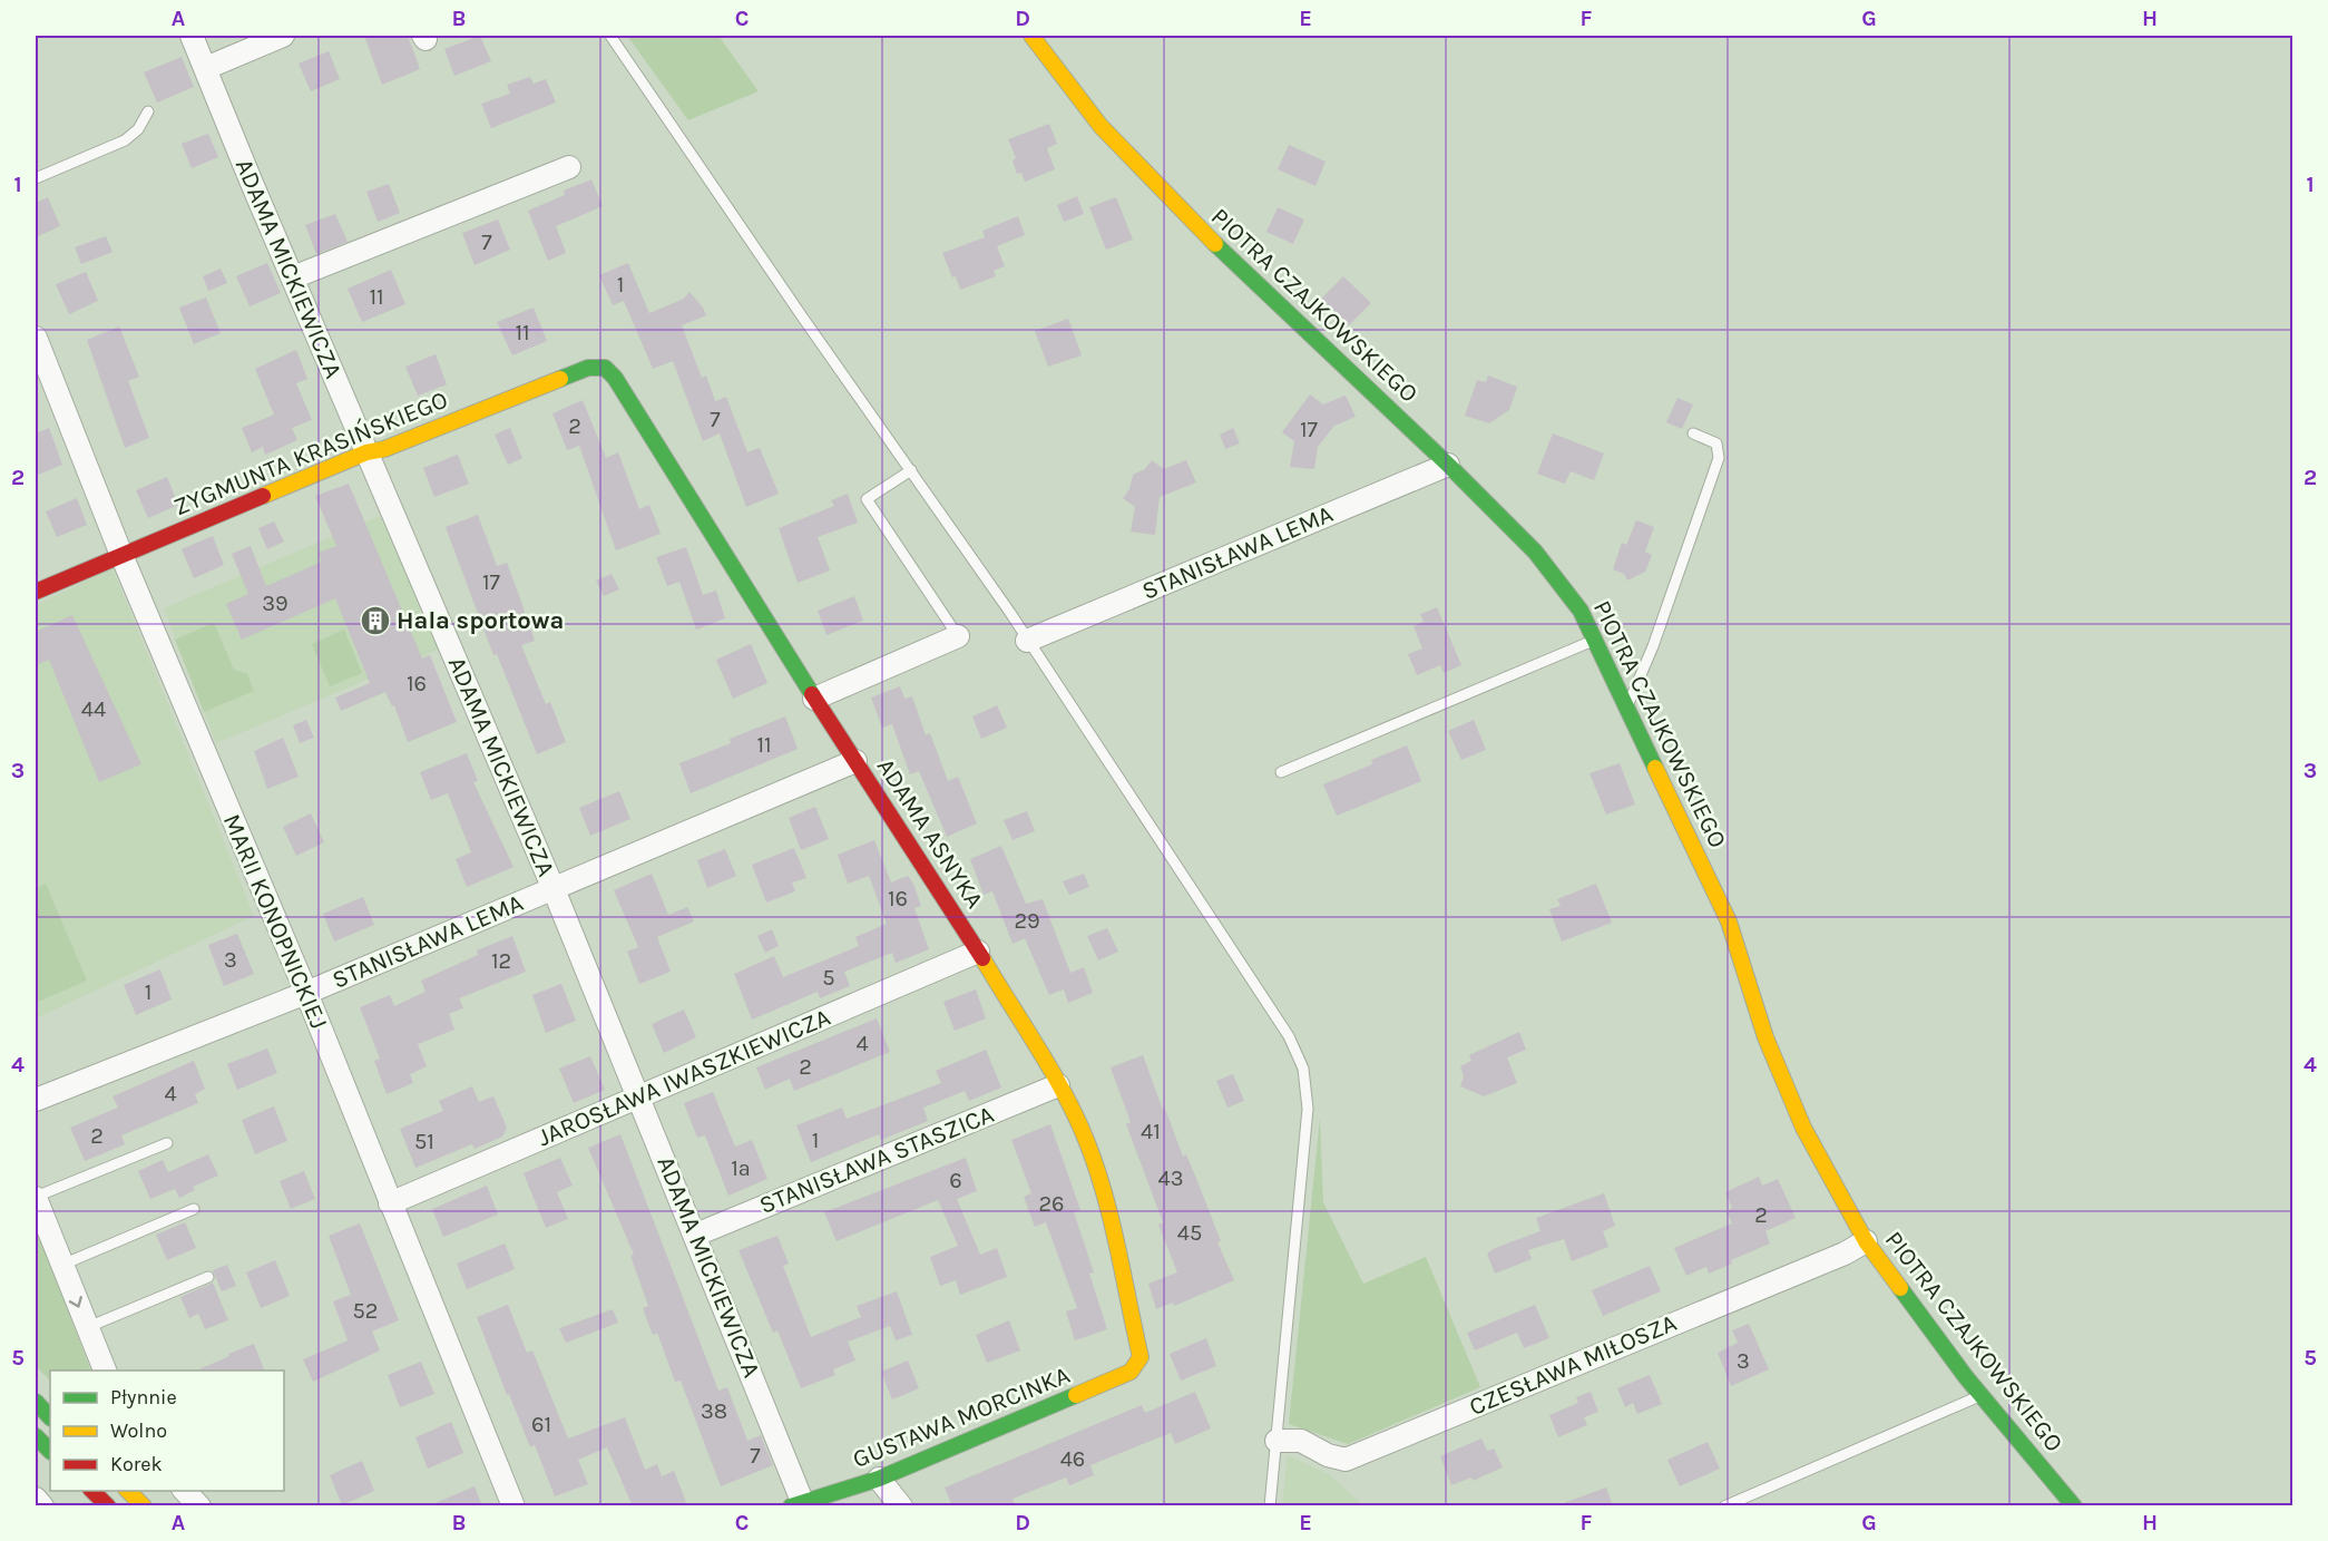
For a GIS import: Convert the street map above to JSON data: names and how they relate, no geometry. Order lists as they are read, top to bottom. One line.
{"streets":{"street":["ADAMA MICKIEWICZA","PIOTRA CZAJKOWSKIEGO","ZYGMUNTA KRASIŃSKIEGO","STANISŁAWA LEMA","ADAMA ASNYKA","MARII KONOPNICKIEJ","JAROSŁAWA IWASZKIEWICZA","STANISŁAWA STASZICA","CZESŁAWA MIŁOSZA","GUSTAWA MORCINKA"]},"crossings":[["ADAMA MICKIEWICZA","ZYGMUNTA KRASIŃSKIEGO"],["ADAMA MICKIEWICZA","STANISŁAWA LEMA"],["ADAMA MICKIEWICZA","JAROSŁAWA IWASZKIEWICZA"],["ADAMA MICKIEWICZA","STANISŁAWA STASZICA"],["ADAMA MICKIEWICZA","GUSTAWA MORCINKA"],["PIOTRA CZAJKOWSKIEGO","STANISŁAWA LEMA"],["PIOTRA CZAJKOWSKIEGO","CZESŁAWA MIŁOSZA"],["ZYGMUNTA KRASIŃSKIEGO","ADAMA ASNYKA"],["ZYGMUNTA KRASIŃSKIEGO","MARII KONOPNICKIEJ"],["STANISŁAWA LEMA","ADAMA ASNYKA"],["STANISŁAWA LEMA","MARII KONOPNICKIEJ"],["ADAMA ASNYKA","JAROSŁAWA IWASZKIEWICZA"],["ADAMA ASNYKA","STANISŁAWA STASZICA"],["ADAMA ASNYKA","GUSTAWA MORCINKA"],["MARII KONOPNICKIEJ","JAROSŁAWA IWASZKIEWICZA"]],"places":{"building":["Hala sportowa"]},"house_numbers":["7","1","11","11","7","2","17","17","39","16","44","11","16","29","3","12","5","1","4","2","4","41","2","1","51","1a","43","6","26","2","45","52","3","38","61","7","46"],"legend":["Płynnie","Wolno","Korek"],"grid":{"columns":["A","B","C","D","E","F","G","H"],"rows":["1","2","3","4","5"]}}
